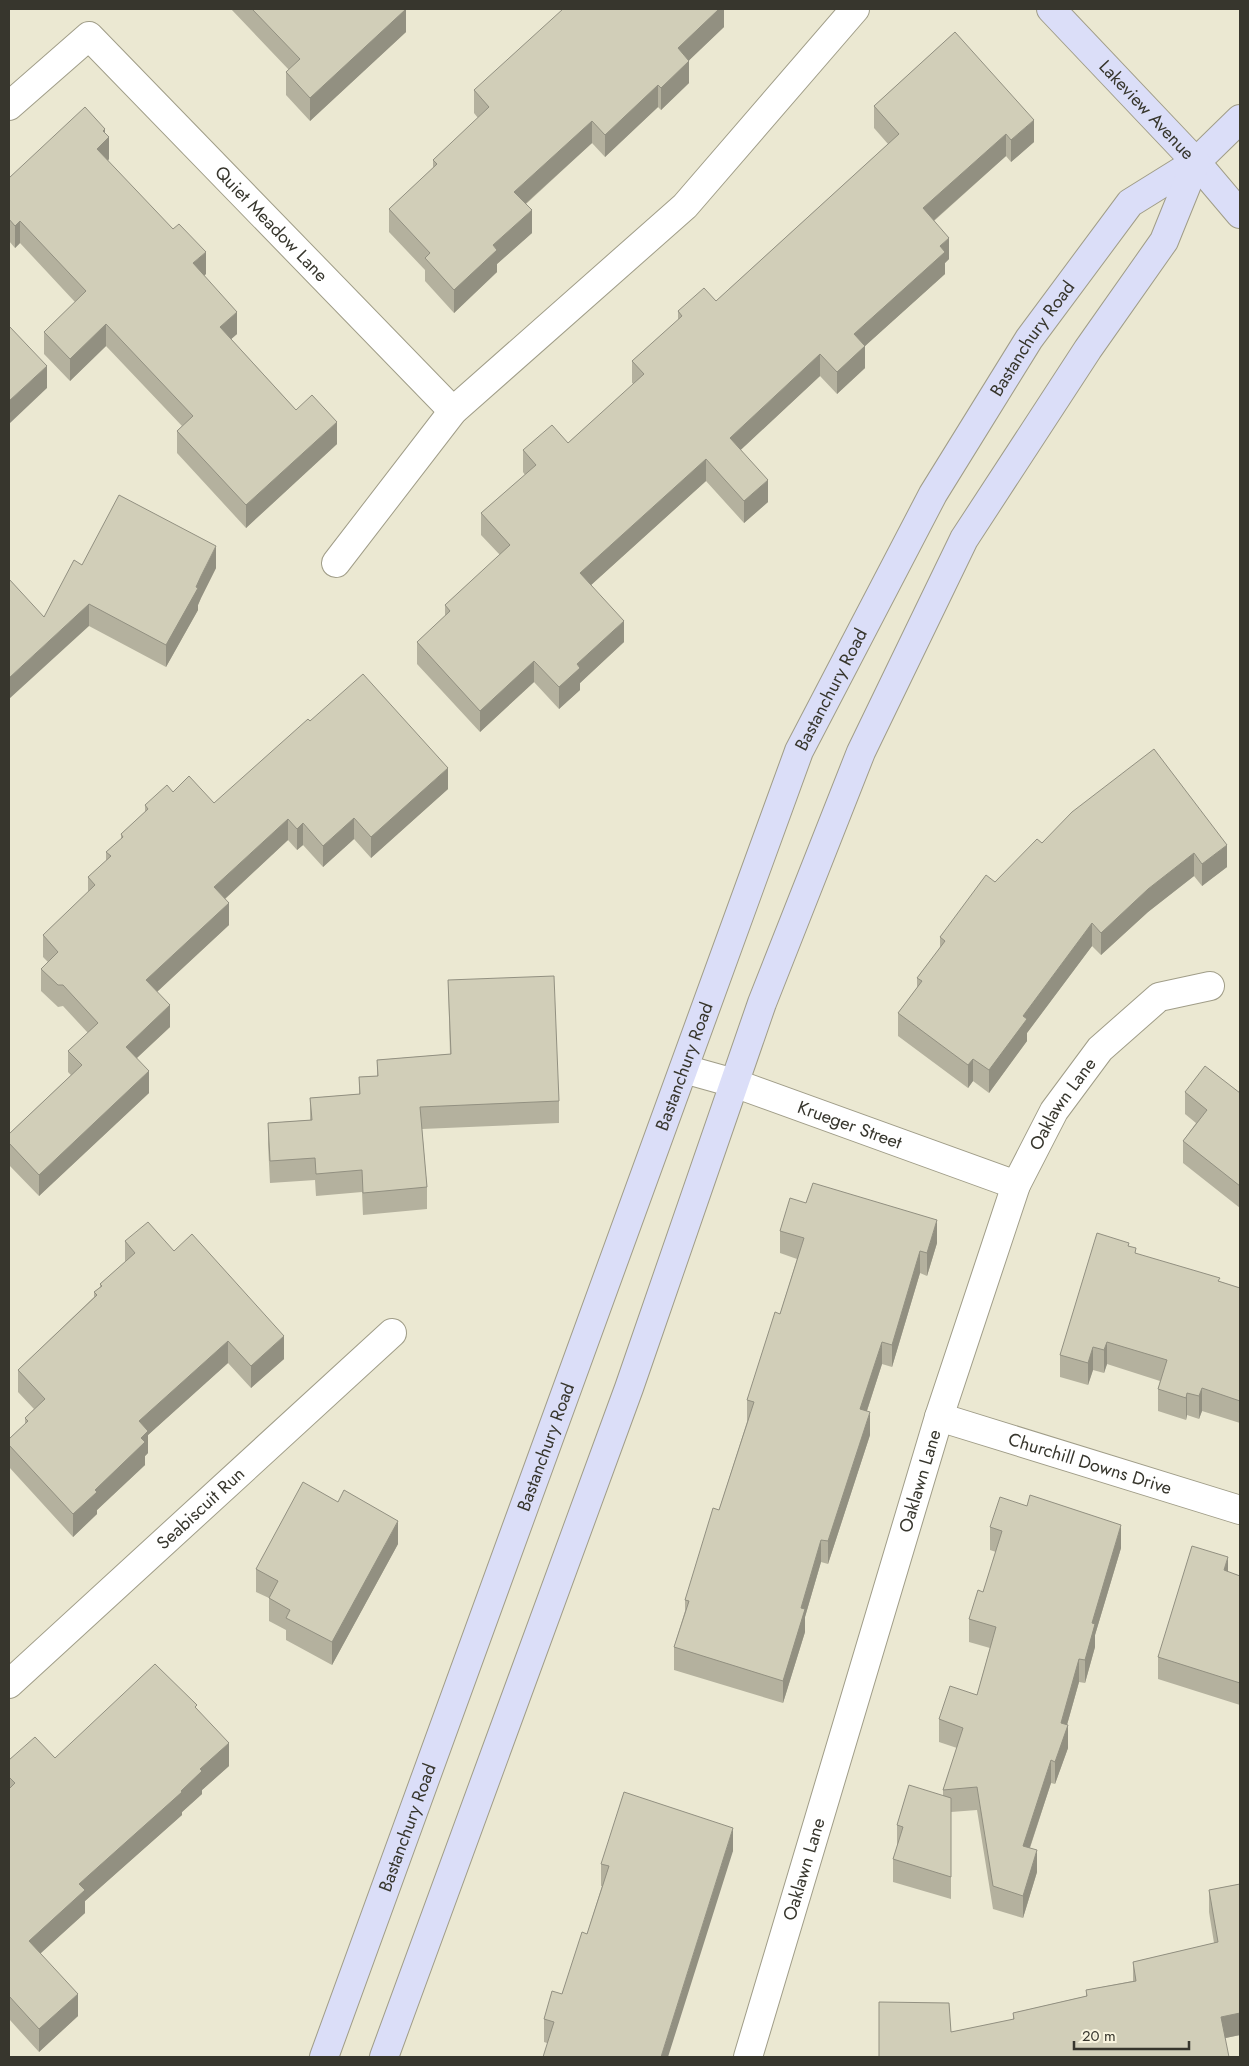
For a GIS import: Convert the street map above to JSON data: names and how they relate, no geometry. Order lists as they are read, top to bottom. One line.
{"streets":{"main road":["Lakeview Avenue","Bastanchury Road"],"street":["Quiet Meadow Lane","Oaklawn Lane","Krueger Street","Churchill Downs Drive","Seabiscuit Run"]},"crossings":[["Lakeview Avenue","Bastanchury Road"],["Bastanchury Road","Krueger Street"],["Oaklawn Lane","Krueger Street"],["Oaklawn Lane","Churchill Downs Drive"]],"scale_bar":"20 m"}
